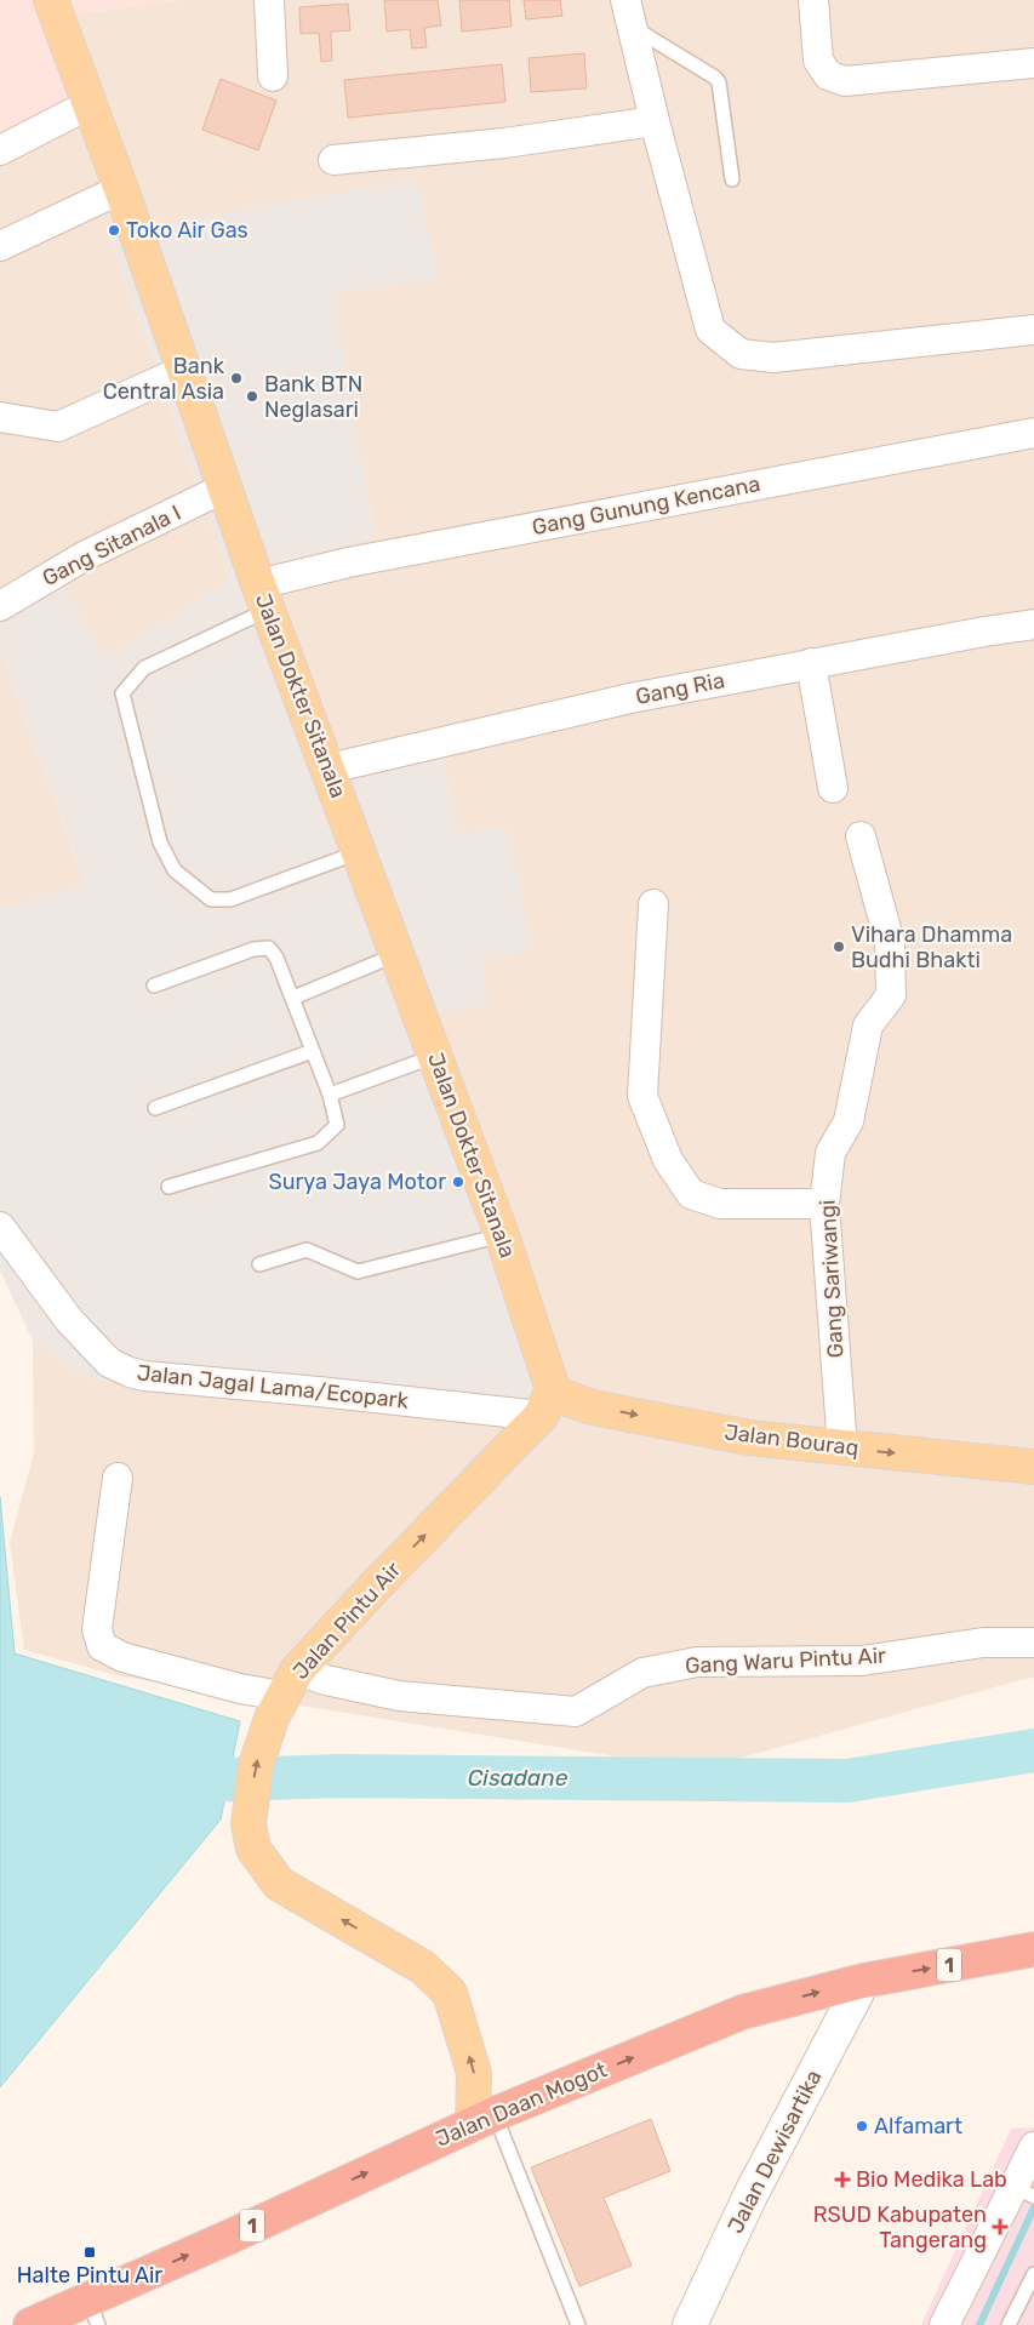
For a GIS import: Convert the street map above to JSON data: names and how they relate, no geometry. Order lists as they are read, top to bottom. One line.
{"streets":{"highway":["1","Jalan Daan Mogot"],"main road":["Jalan Dokter Sitanala","Jalan Bouraq","Jalan Pintu Air"],"street":["Gang Gunung Kencana","Gang Sitanala I","Gang Ria","Gang Sariwangi","Jalan Jagal Lama/Ecopark","Gang Waru Pintu Air","Jalan Dewisartika"]},"crossings":[["Gang Gunung Kencana","Jalan Dokter Sitanala"],["Gang Sitanala I","Jalan Dokter Sitanala"],["Gang Ria","Jalan Dokter Sitanala"],["Jalan Dokter Sitanala","Jalan Jagal Lama/Ecopark"],["Jalan Dokter Sitanala","Jalan Bouraq"],["Jalan Dokter Sitanala","Jalan Pintu Air"],["Gang Sariwangi","Jalan Bouraq"],["Jalan Jagal Lama/Ecopark","Jalan Bouraq"],["Jalan Jagal Lama/Ecopark","Jalan Pintu Air"],["Jalan Bouraq","Jalan Pintu Air"],["Jalan Pintu Air","Gang Waru Pintu Air"],["Jalan Pintu Air","Jalan Daan Mogot"],["Jalan Daan Mogot","Jalan Dewisartika"]],"one_way":["Jalan Bouraq","Jalan Daan Mogot"],"water":["Cisadane"],"places":{"other":["Toko Air Gas","Bank Central Asia","Bank BTN Neglasari","Vihara Dhamma Budhi Bhakti","Surya Jaya Motor","Alfamart"],"health":["Bio Medika Lab","RSUD Kabupaten Tangerang"],"transit":["Halte Pintu Air"]}}
